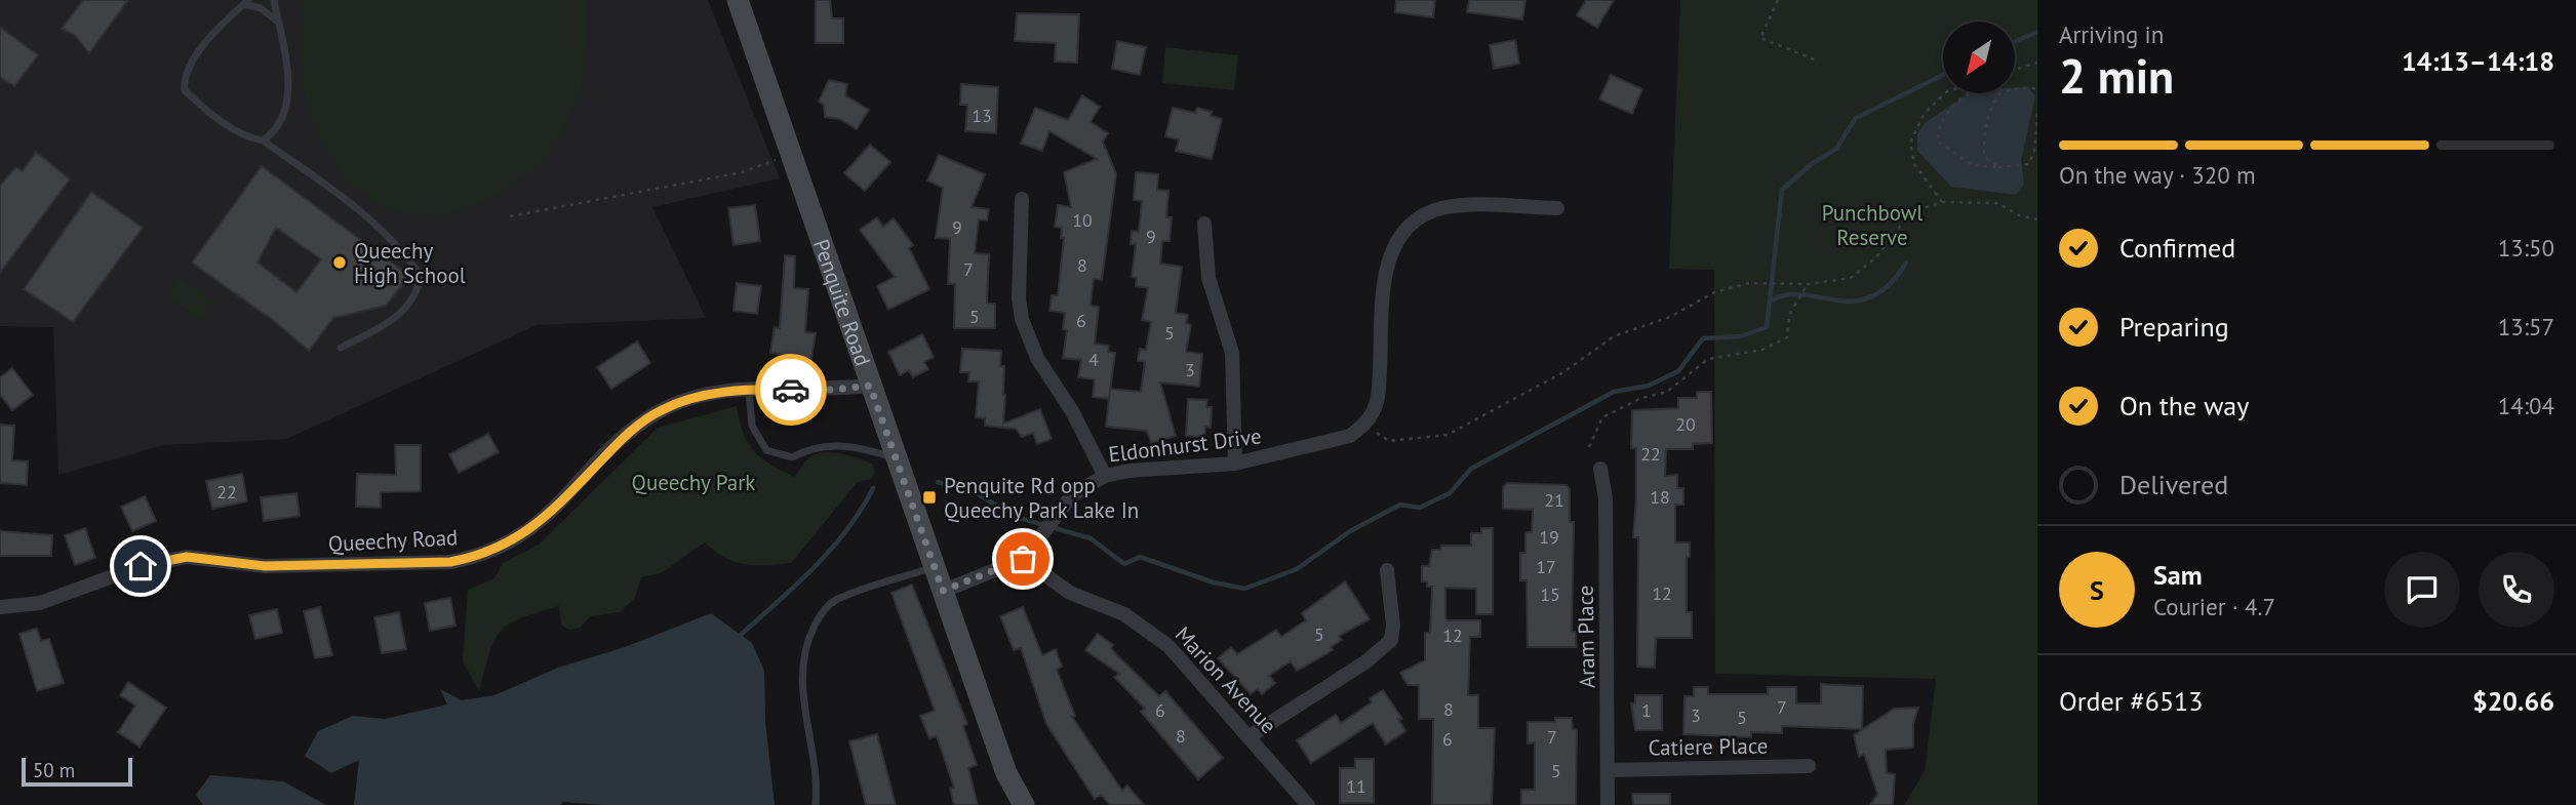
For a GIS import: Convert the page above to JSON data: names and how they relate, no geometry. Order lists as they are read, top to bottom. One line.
{"streets":{"street":["Penquite Road","Eldonhurst Drive","Queechy Road","Aram Place","Marion Avenue","Catiere Place"]},"crossings":[["Penquite Road","Eldonhurst Drive"],["Penquite Road","Queechy Road"],["Eldonhurst Drive","Marion Avenue"],["Aram Place","Catiere Place"]],"parks":["Punchbowl Reserve","Queechy Park"],"places":{"other":["Queechy High School"],"transit":["Penquite Rd opp Queechy Park Lake In"]},"house_numbers":["13","10","9","9","8","7","5","6","5","4","3","20","22","22","18","21","19","17","12","15","5","12","7","8","6","1","3","5","8","7","6","5","11"],"scale_bar":"50 m","north":"bottom left","page":{"heading":["2 min","Arriving in","14:13–14:18"],"panel":["Sam","Courier · 4.7","Order #6513","$20.66"],"bar":"On the way · 320 m","list":[["Confirmed","13:50"],["Preparing","13:57"],["On the way","14:04"],"Delivered"],"round":"S","scale":"50 m"}}
